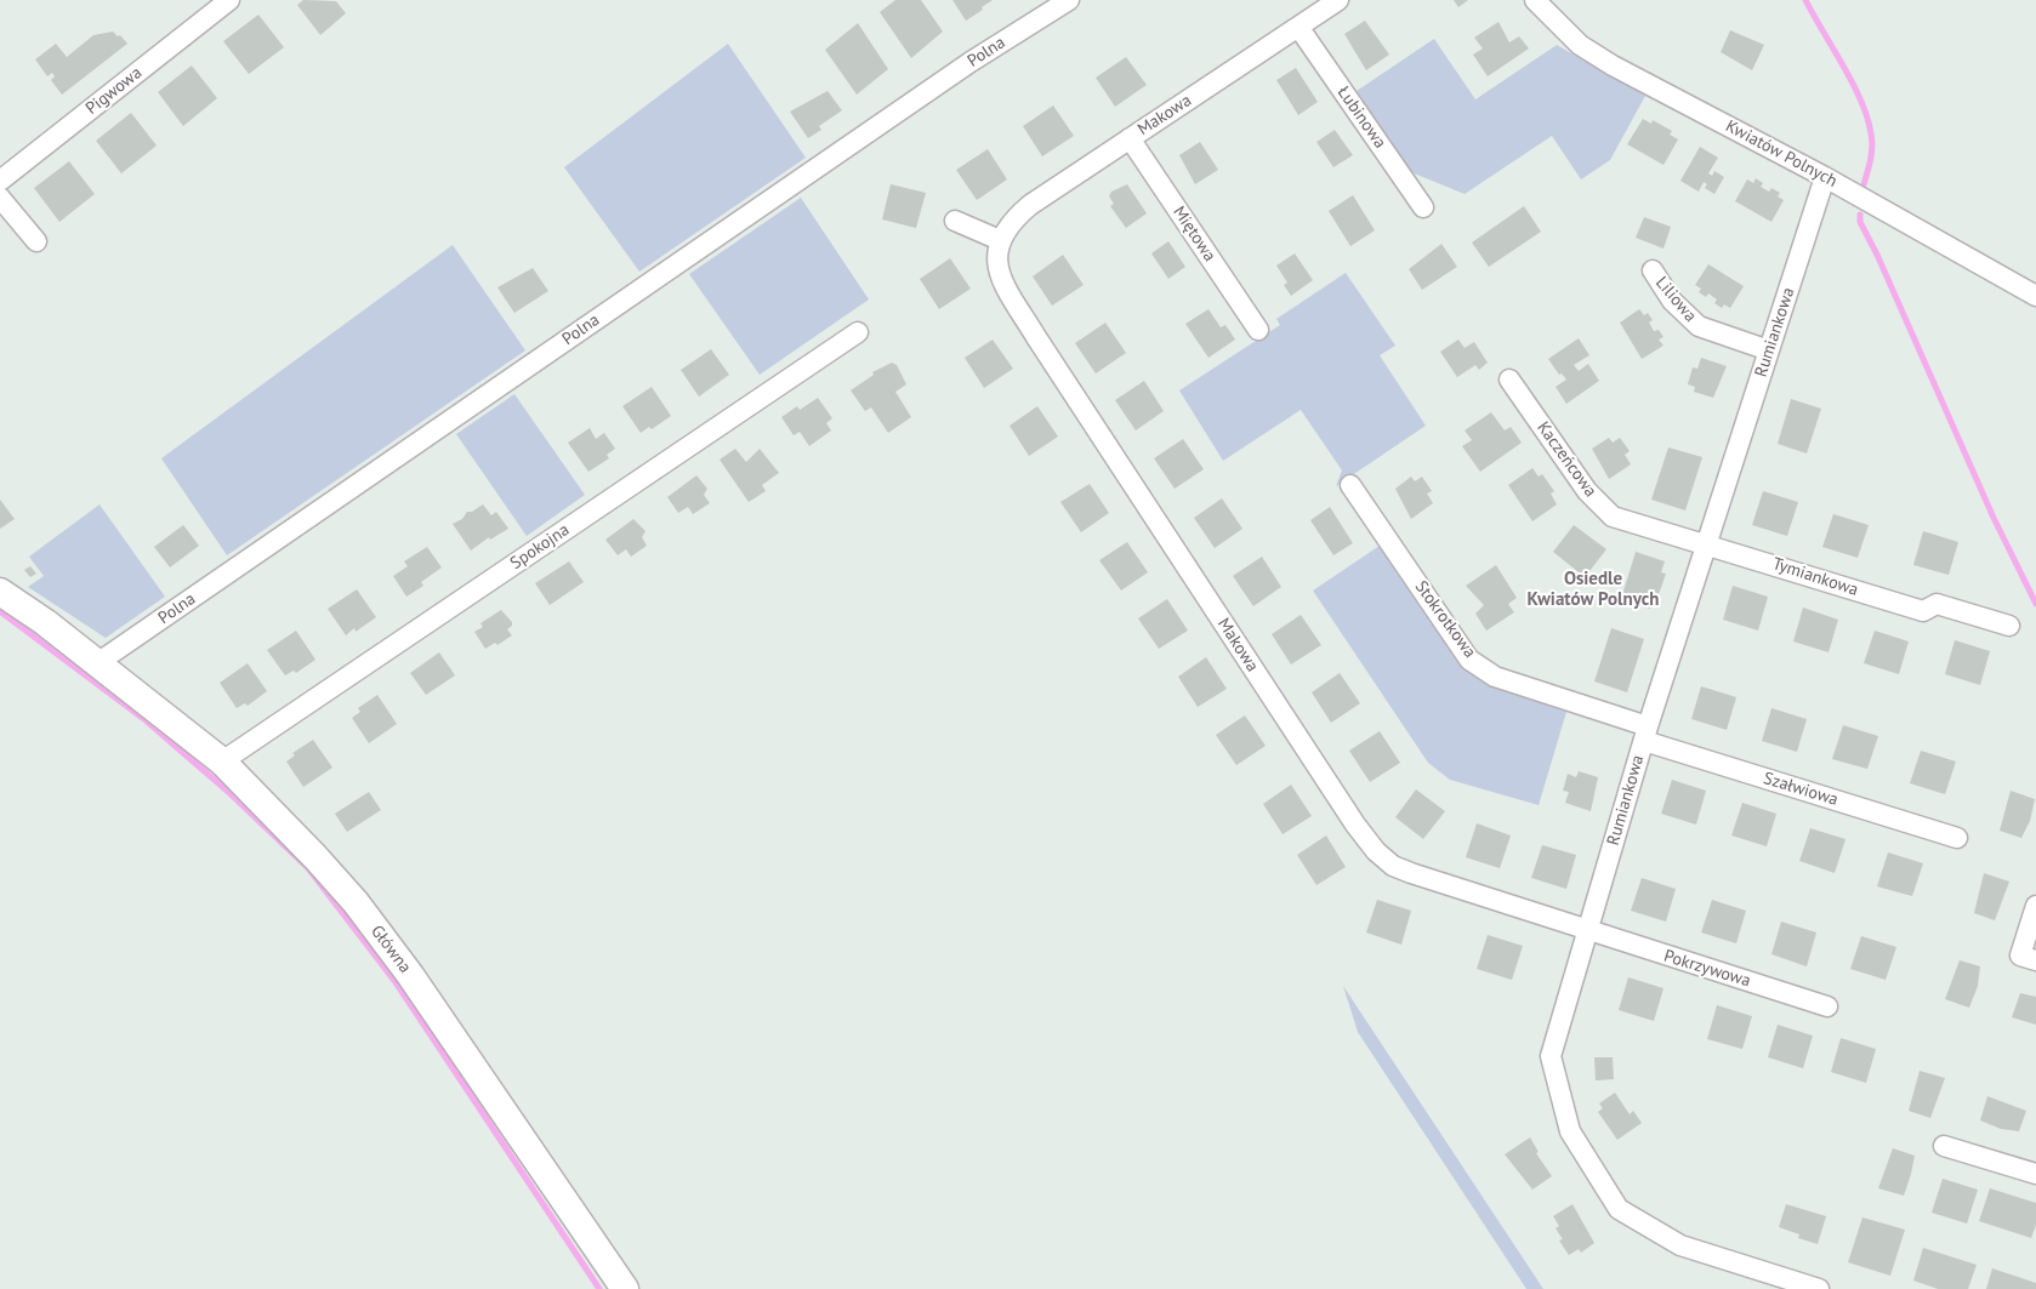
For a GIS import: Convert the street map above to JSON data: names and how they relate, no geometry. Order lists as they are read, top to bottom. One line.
{"streets":{"street":["Polna","Pigwowa","Makowa","Łubinowa","Kwiatów Polnych","Miętowa","Liliowa","Rumiankowa","Kaczeńcowa","Spokojna","Tymiankowa","Stokrotkowa","Szałwiowa","Główna","Pokrzywowa"]},"crossings":[["Polna","Główna"],["Makowa","Łubinowa"],["Makowa","Miętowa"],["Makowa","Rumiankowa"],["Makowa","Pokrzywowa"],["Kwiatów Polnych","Rumiankowa"],["Liliowa","Rumiankowa"],["Rumiankowa","Kaczeńcowa"],["Rumiankowa","Tymiankowa"],["Rumiankowa","Stokrotkowa"],["Rumiankowa","Szałwiowa"],["Rumiankowa","Pokrzywowa"],["Kaczeńcowa","Tymiankowa"],["Spokojna","Główna"],["Stokrotkowa","Szałwiowa"]],"districts":["Osiedle Kwiatów Polnych"]}
